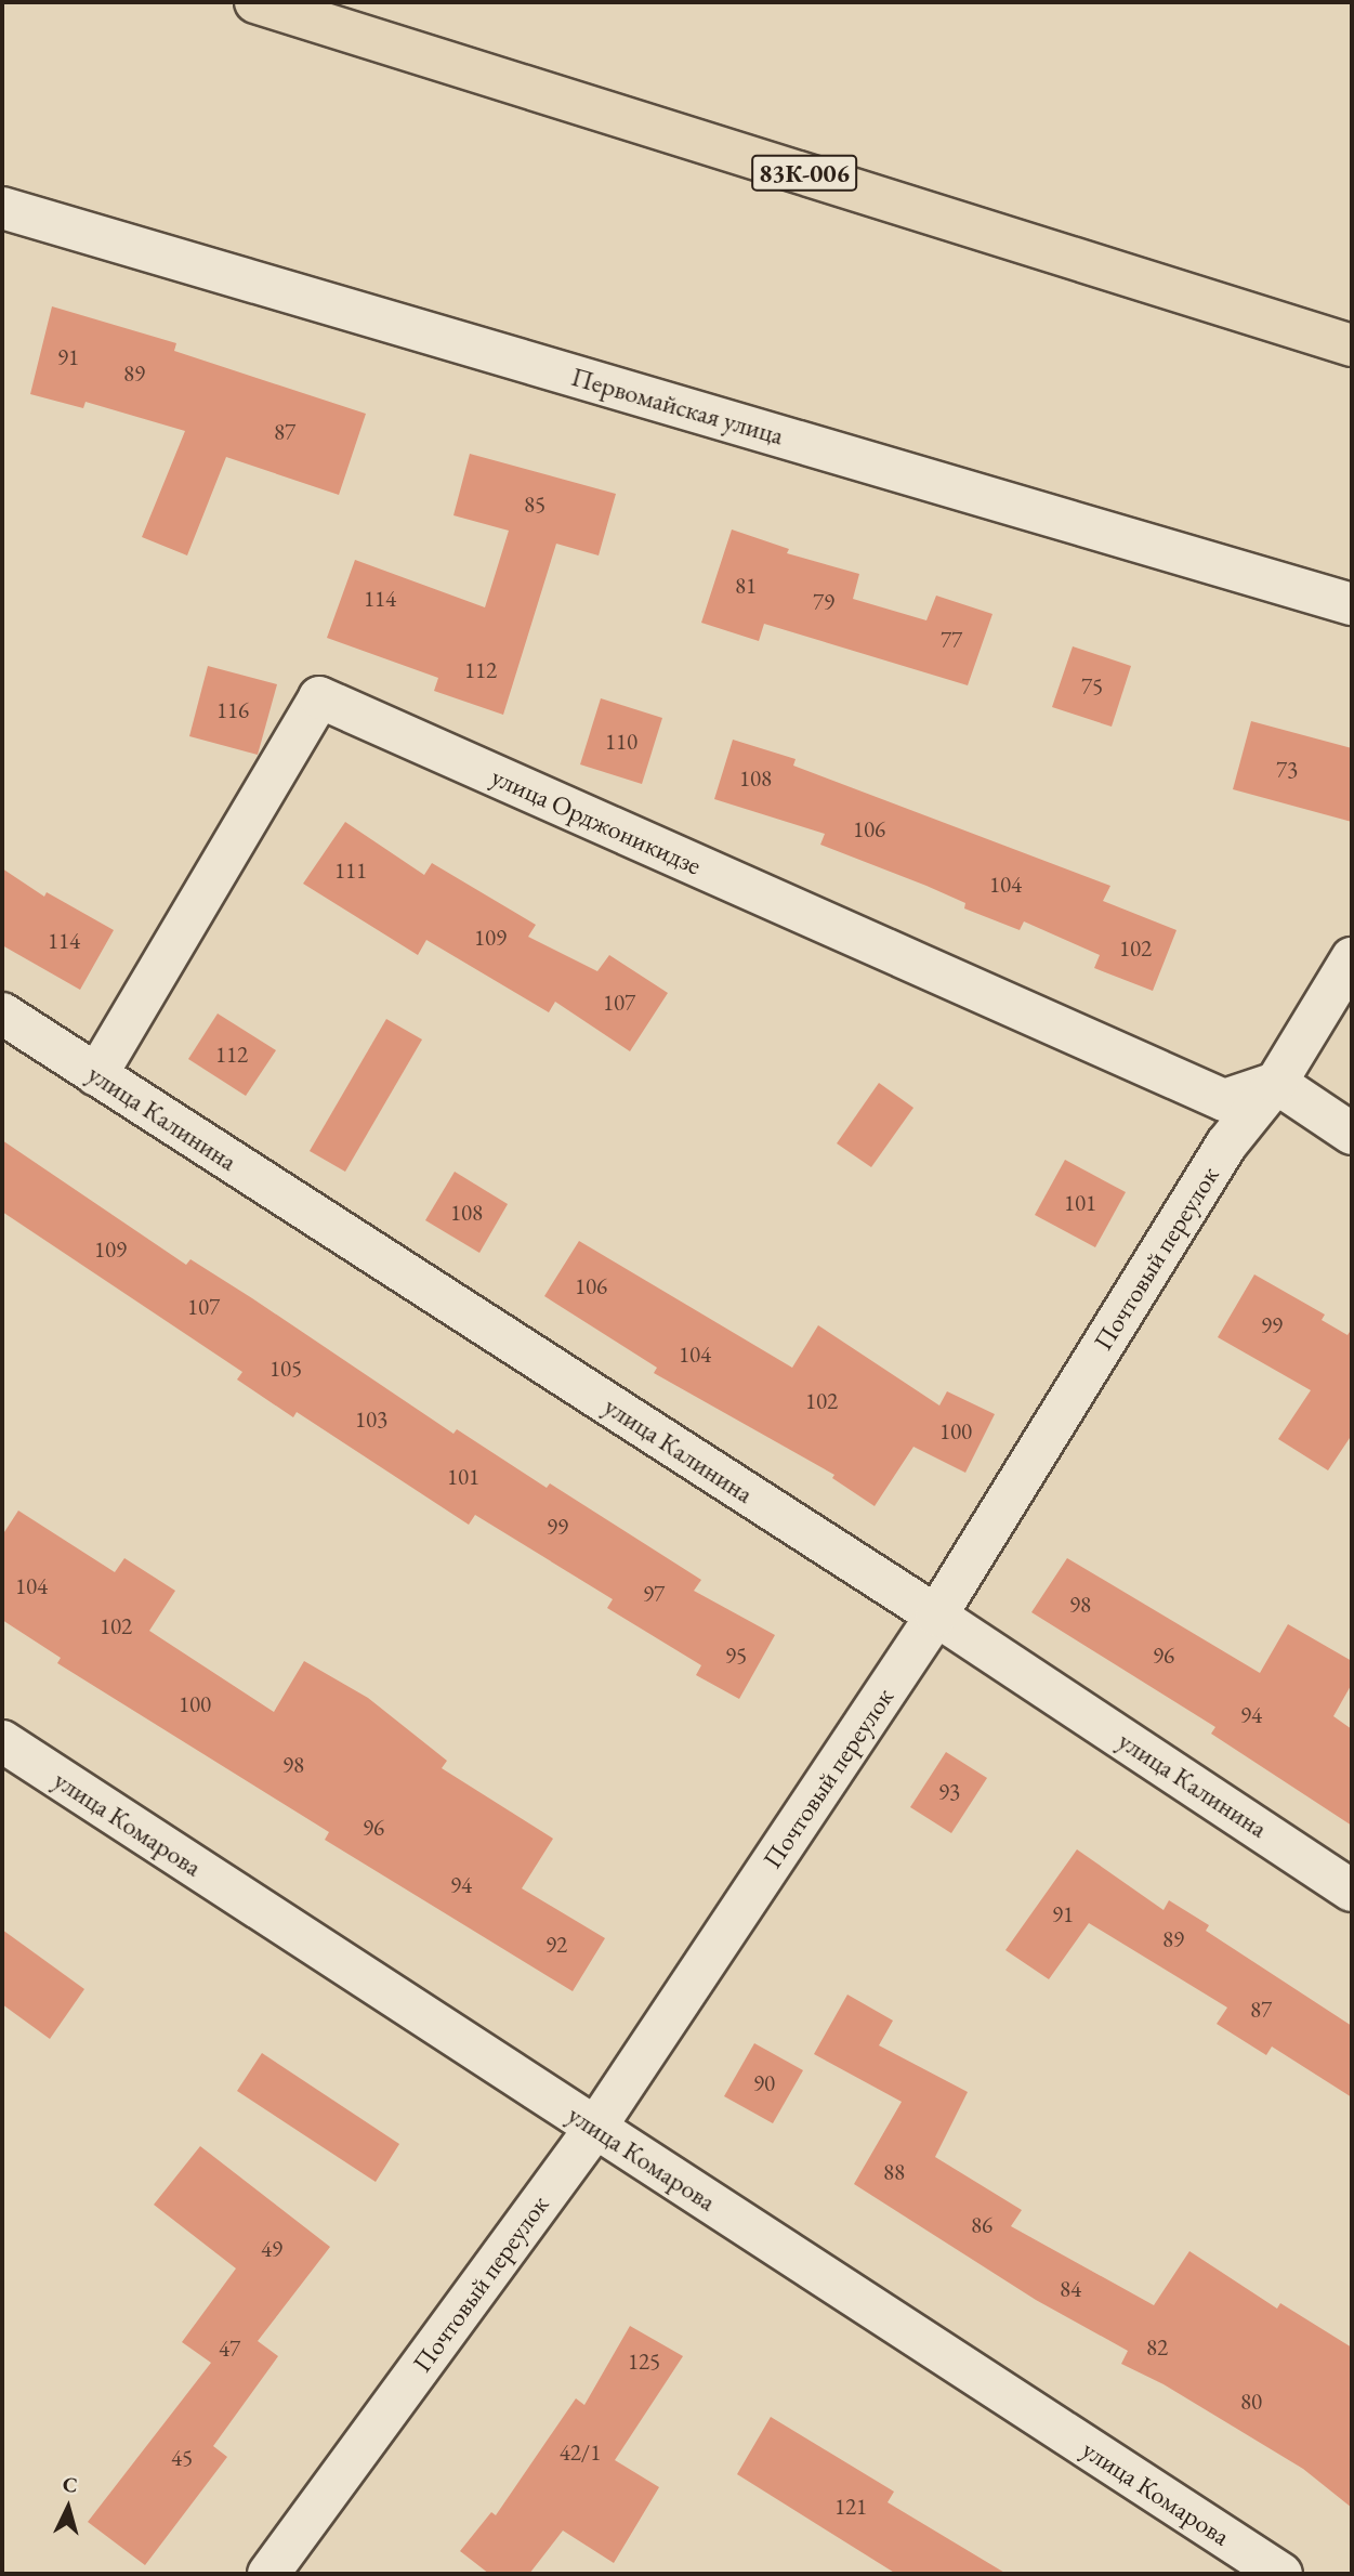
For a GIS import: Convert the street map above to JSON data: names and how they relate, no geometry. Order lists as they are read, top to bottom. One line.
{"streets":{"main road":["83К-006"],"street":["Первомайская улица","улица Орджоникидзе","улица Калинина","Почтовый переулок","улица Комарова"]},"crossings":[["улица Орджоникидзе","улица Калинина"],["улица Орджоникидзе","Почтовый переулок"],["улица Калинина","Почтовый переулок"],["Почтовый переулок","улица Комарова"]],"house_numbers":["91","89","87","85","81","114","79","77","112","75","116","110","73","108","106","111","104","109","114","102","107","112","101","108","109","106","107","99","104","105","102","103","100","101","99","104","97","98","102","95","96","100","94","98","93","96","94","91","89","92","87","90","88","86","49","84","82","47","125","80","42/1","45","121"],"north":"top"}
